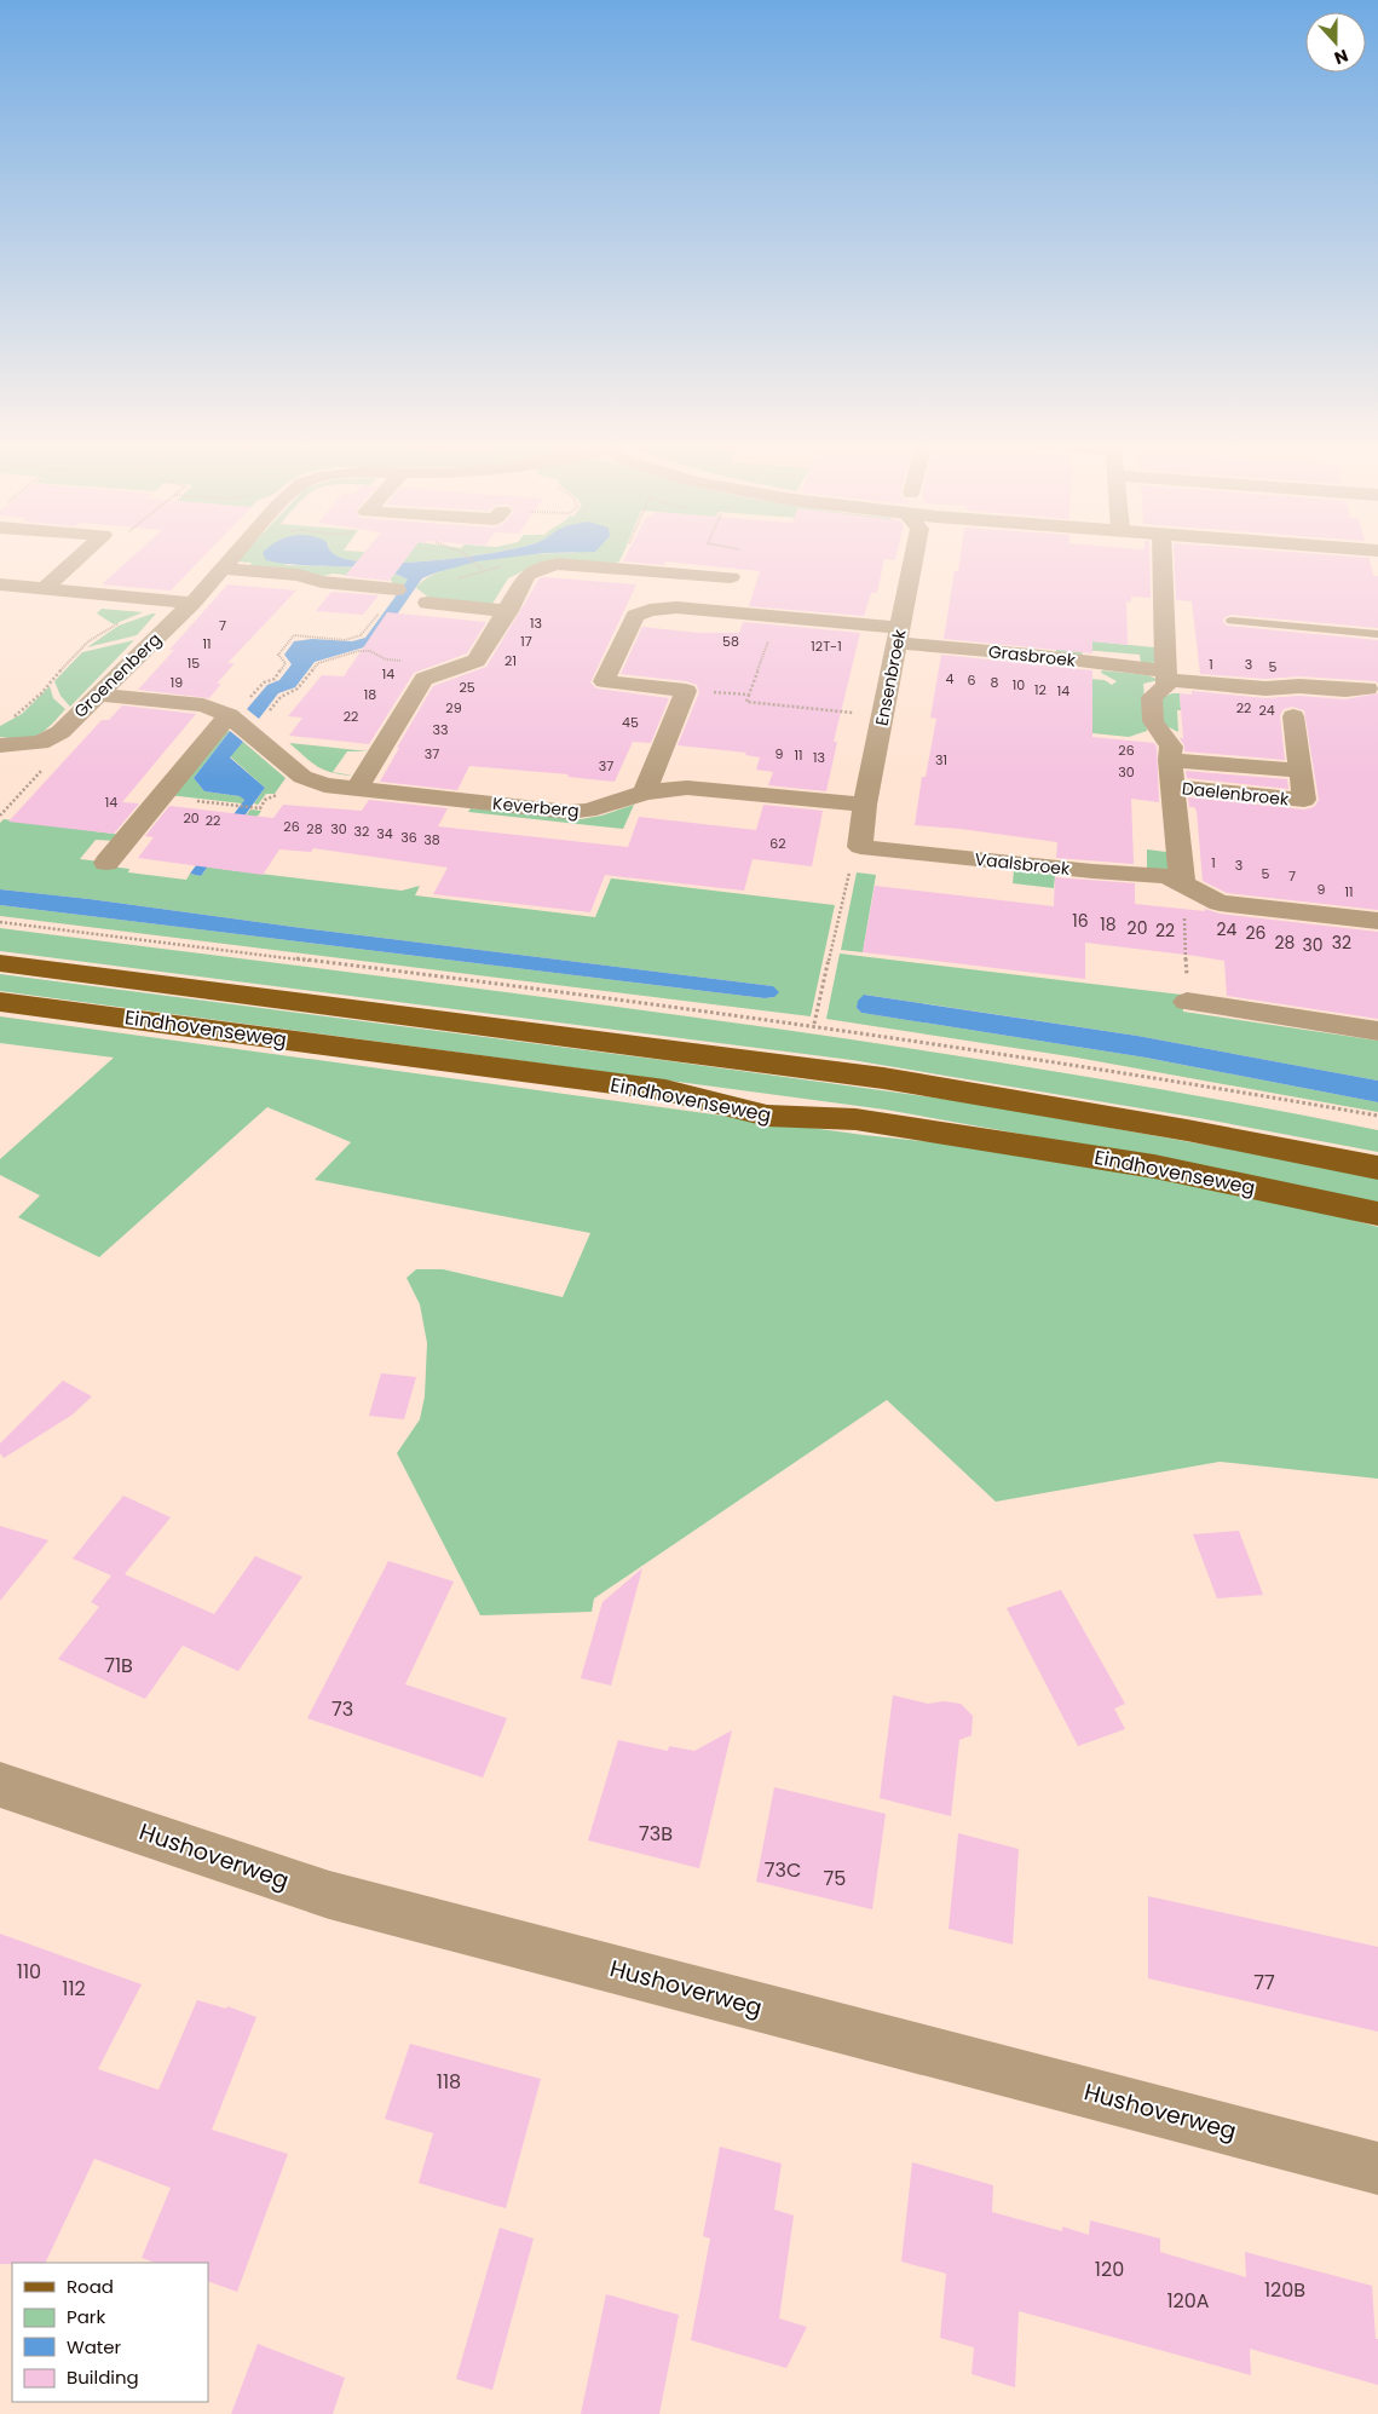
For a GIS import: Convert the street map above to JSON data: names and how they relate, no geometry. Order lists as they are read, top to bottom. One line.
{"streets":{"main road":["Eindhovenseweg"],"street":["Grasbroek","Groenenberg","Ensenbroek","Daelenbroek","Keverberg","Vaalsbroek","Hushoverweg"]},"crossings":[["Grasbroek","Ensenbroek"],["Grasbroek","Daelenbroek"],["Groenenberg","Keverberg"],["Ensenbroek","Keverberg"],["Ensenbroek","Vaalsbroek"],["Daelenbroek","Vaalsbroek"]],"house_numbers":["13","7","17","58","11","12T-1","21","15","1","3","5","14","4","6","19","8","10","25","12","14","18","29","22","24","22","45","33","26","37","9","11","13","31","37","30","14","20","22","26","28","30","32","34","36","38","62","1","3","5","7","9","11","16","18","20","24","22","26","28","32","30","71B","73","73B","73C","75","110","77","112","118","120","120B","120A"],"legend":["Road","Park","Water","Building"],"north":"bottom"}
